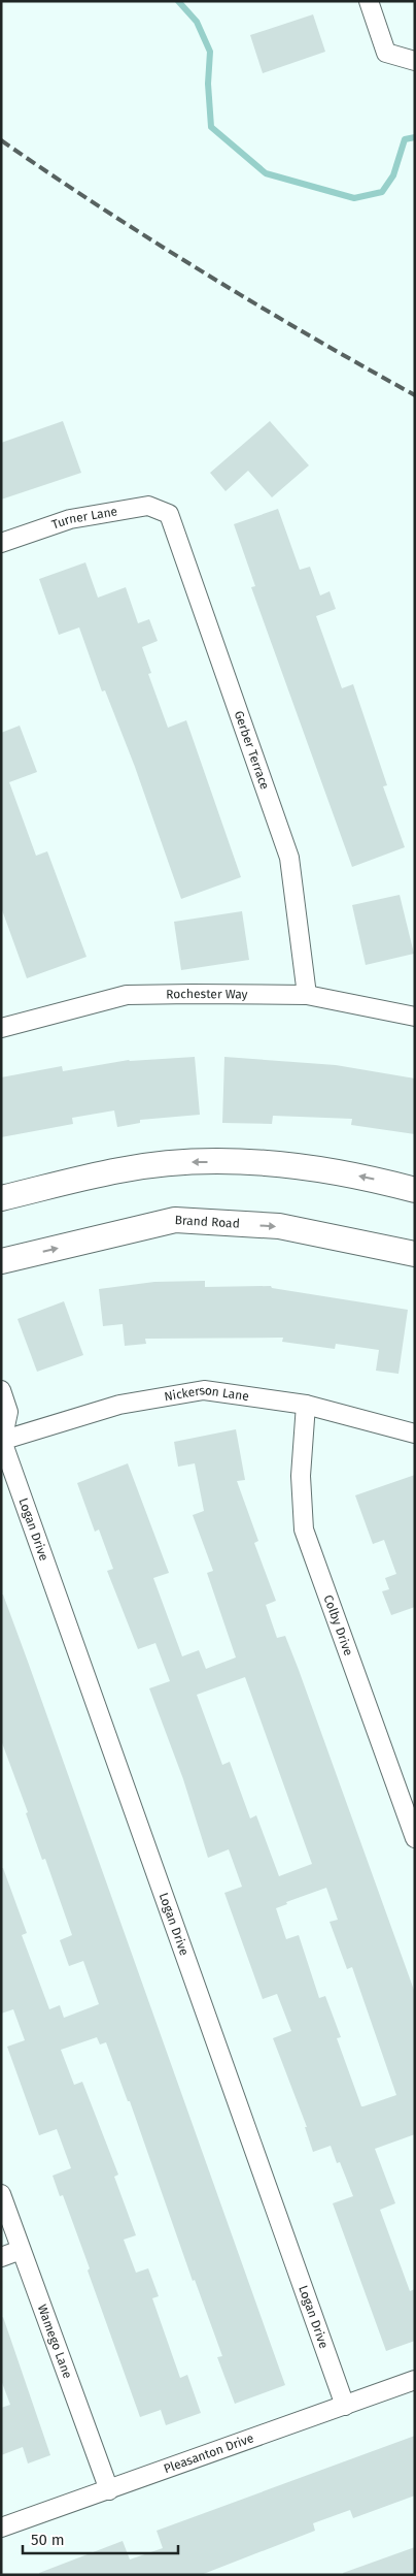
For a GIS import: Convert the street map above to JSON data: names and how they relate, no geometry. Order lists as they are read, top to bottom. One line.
{"streets":{"main road":["Brand Road"],"street":["Turner Lane","Gerber Terrace","Rochester Way","Nickerson Lane","Logan Drive","Colby Drive","Wamego Lane","Pleasanton Drive"]},"crossings":[["Turner Lane","Gerber Terrace"],["Gerber Terrace","Rochester Way"],["Nickerson Lane","Logan Drive"],["Nickerson Lane","Colby Drive"],["Logan Drive","Pleasanton Drive"],["Wamego Lane","Pleasanton Drive"]],"scale_bar":"50 m"}
